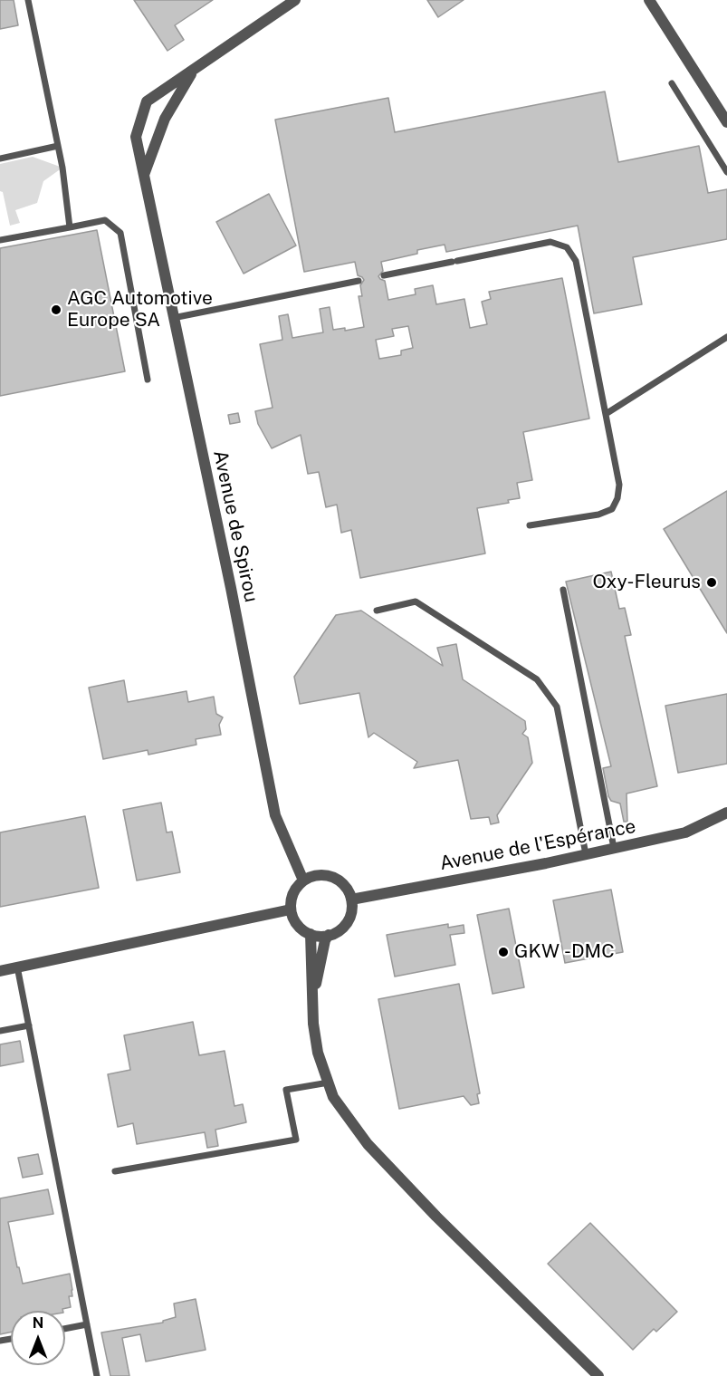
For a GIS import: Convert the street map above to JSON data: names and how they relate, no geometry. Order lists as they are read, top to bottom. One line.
{"streets":{"street":["Avenue de Spirou","Avenue de l'Espérance"]},"crossings":[["Avenue de Spirou","Avenue de l'Espérance"]],"places":["AGC Automotive Europe SA","Oxy-Fleurus","GKW -DMC"],"north":"top"}
